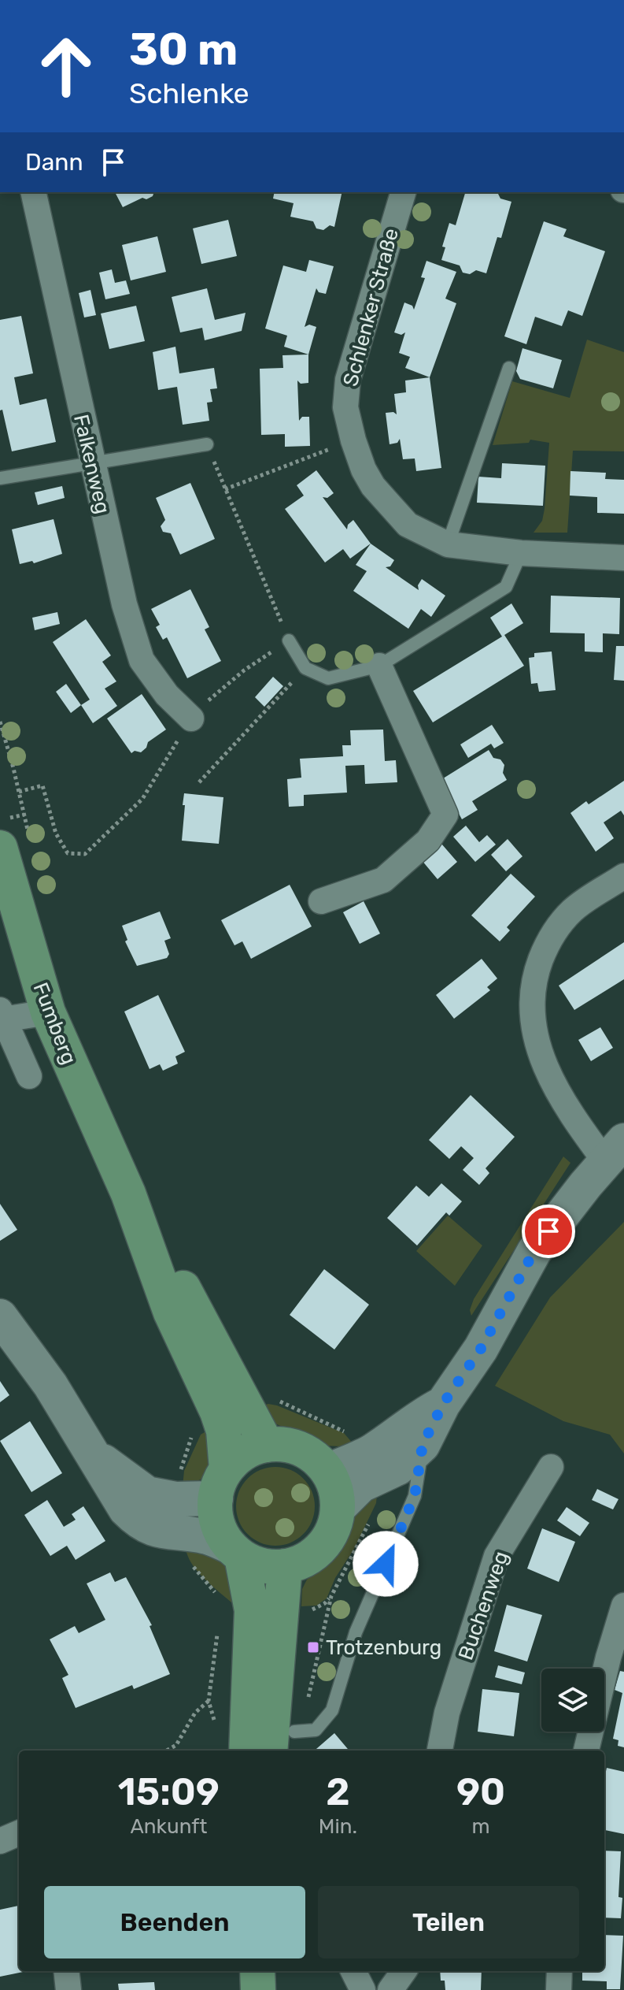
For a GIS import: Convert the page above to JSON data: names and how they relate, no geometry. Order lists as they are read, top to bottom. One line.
{"streets":{"main road":["Fumberg"],"street":["Schlenker Straße","Falkenweg","Buchenweg"]},"places":{"transit":["Trotzenburg"]},"page":{"turn":["30 m","Schlenke"],"then":"Dann","eta":["15:09","Ankunft","2","Min.","90","m"],"buttons":["Beenden","Teilen"]}}
